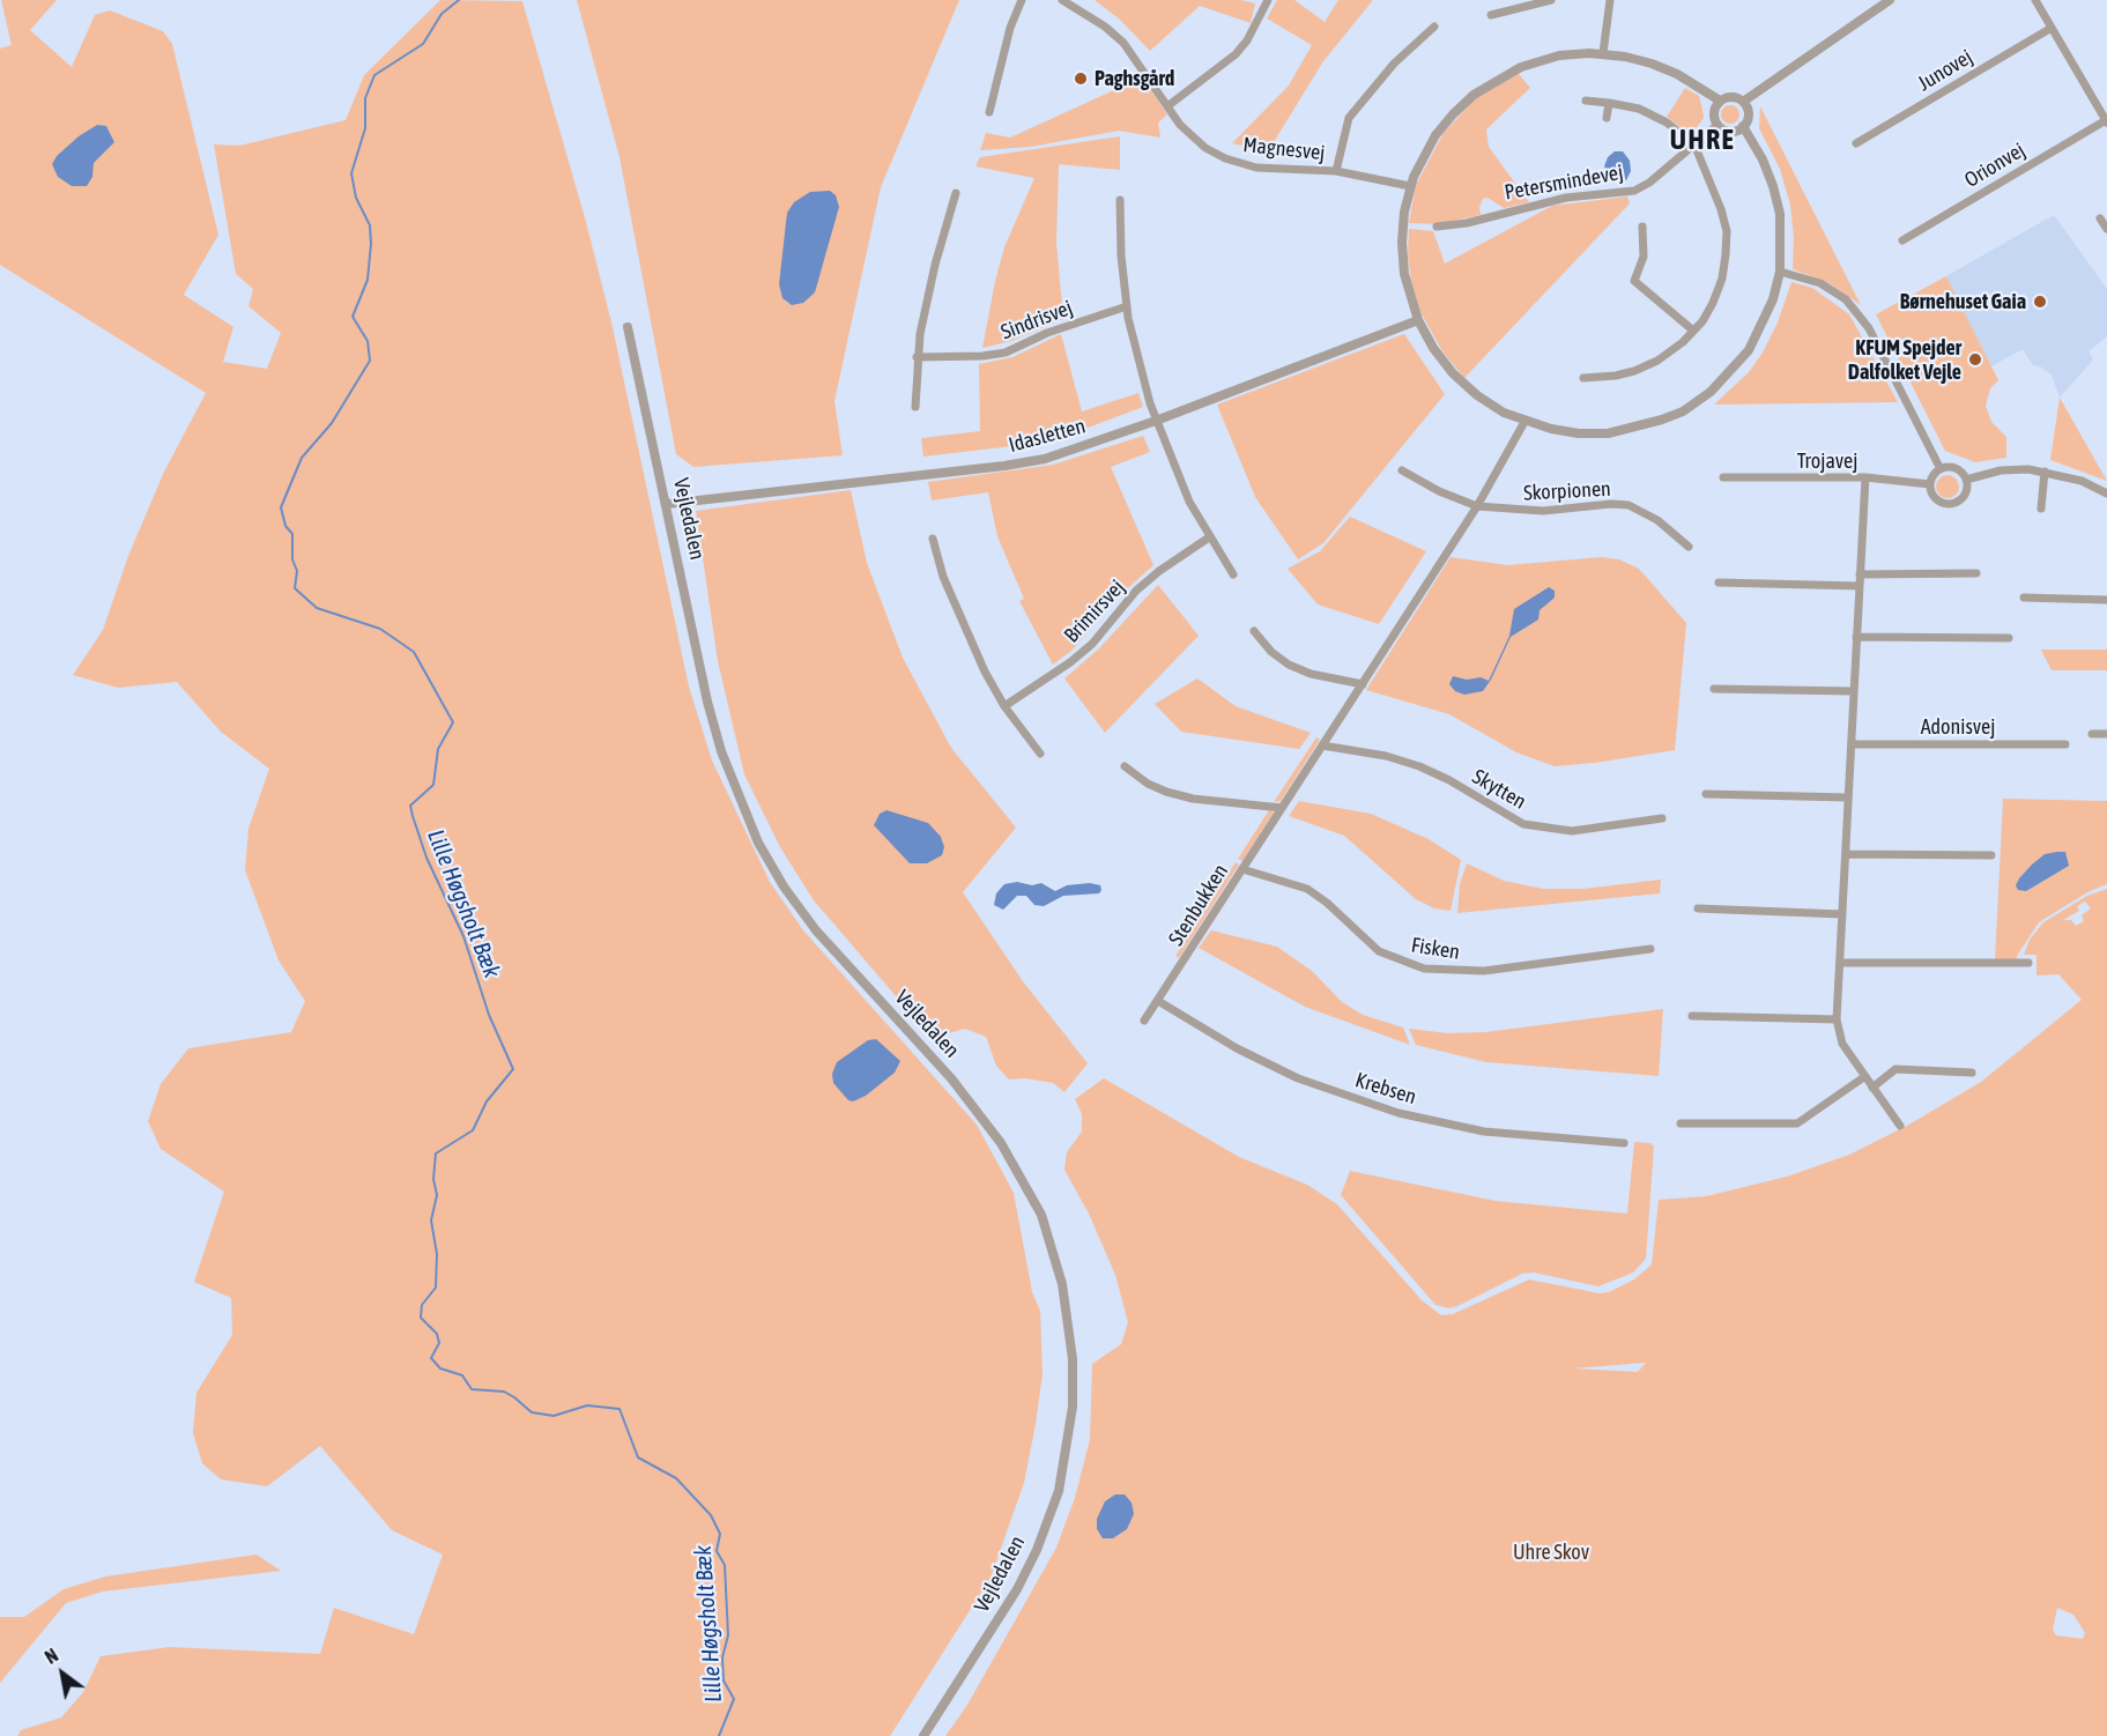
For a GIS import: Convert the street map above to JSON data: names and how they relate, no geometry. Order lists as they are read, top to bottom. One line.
{"streets":{"street":["Junovej","Magnesvej","Orionvej","Petersmindevej","Sindrisvej","Idasletten","Trojavej","Skorpionen","Vejledalen","Brimirsvej","Adonisvej","Skytten","Stenbukken","Fisken","Krebsen"]},"crossings":[["Idasletten","Vejledalen"],["Skorpionen","Stenbukken"],["Skytten","Stenbukken"],["Stenbukken","Fisken"],["Stenbukken","Krebsen"]],"districts":["UHRE"],"water":["Lille Høgsholt Bæk"],"parks":["Uhre Skov"],"places":["Paghsgård","Børnehuset Gaia","KFUM Spejder Dalfolket Vejle"],"north":"top left"}
